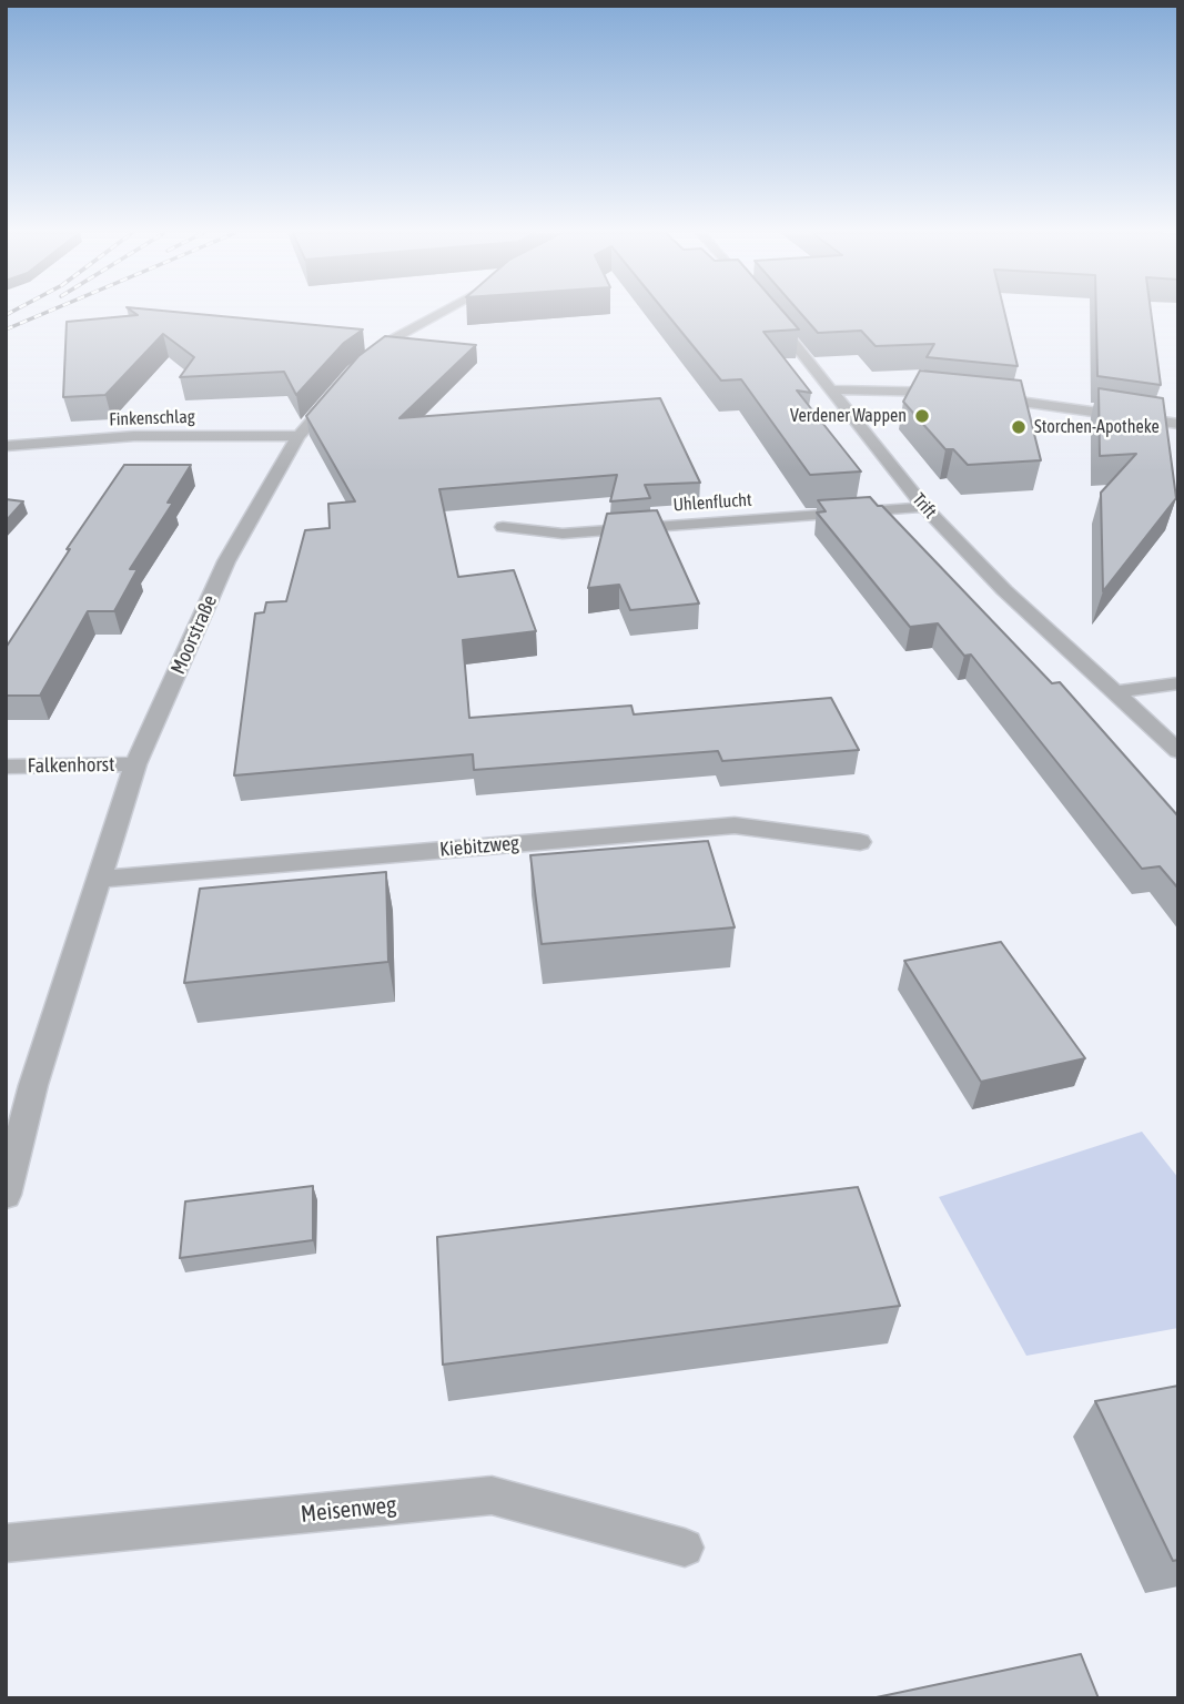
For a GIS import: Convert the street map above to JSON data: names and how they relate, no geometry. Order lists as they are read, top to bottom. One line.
{"streets":{"street":["Finkenschlag","Uhlenflucht","Trift","Moorstraße","Falkenhorst","Kiebitzweg","Meisenweg"]},"crossings":[["Finkenschlag","Moorstraße"],["Uhlenflucht","Trift"],["Moorstraße","Falkenhorst"],["Moorstraße","Kiebitzweg"]],"places":["Verdener Wappen","Storchen-Apotheke"]}
